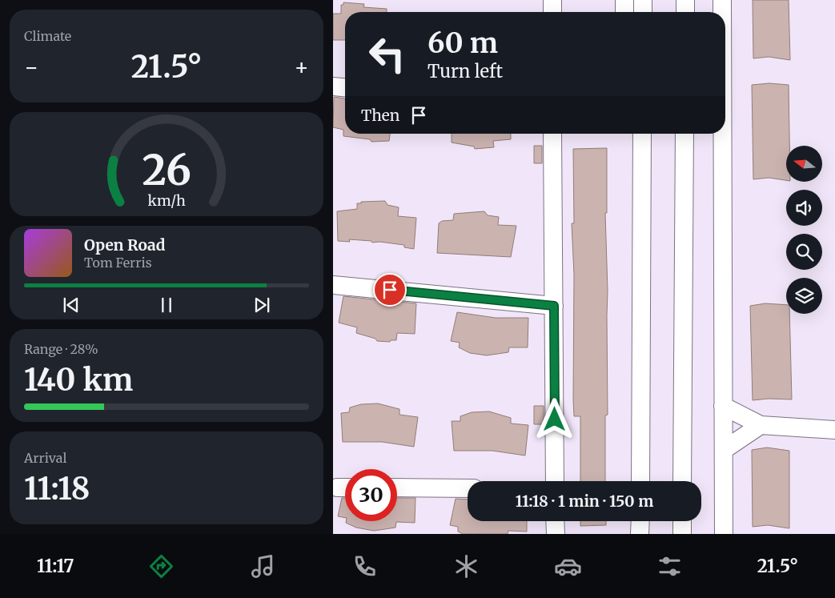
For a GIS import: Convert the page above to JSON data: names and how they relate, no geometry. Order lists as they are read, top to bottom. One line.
{"north":"left","page":{"tile":["Climate",["Range · 28%","140 km"],["Arrival","11:18"]],"turn":["60 m","Turn left"],"heat":["−","21.5°","+"],"then":"Then","song":["Open Road","Tom Ferris"],"limit":"30","trip":"11:18 · 1 min · 150 m","tabs":["11:17","21.5°"],"gauge":["26","km/h"]}}
